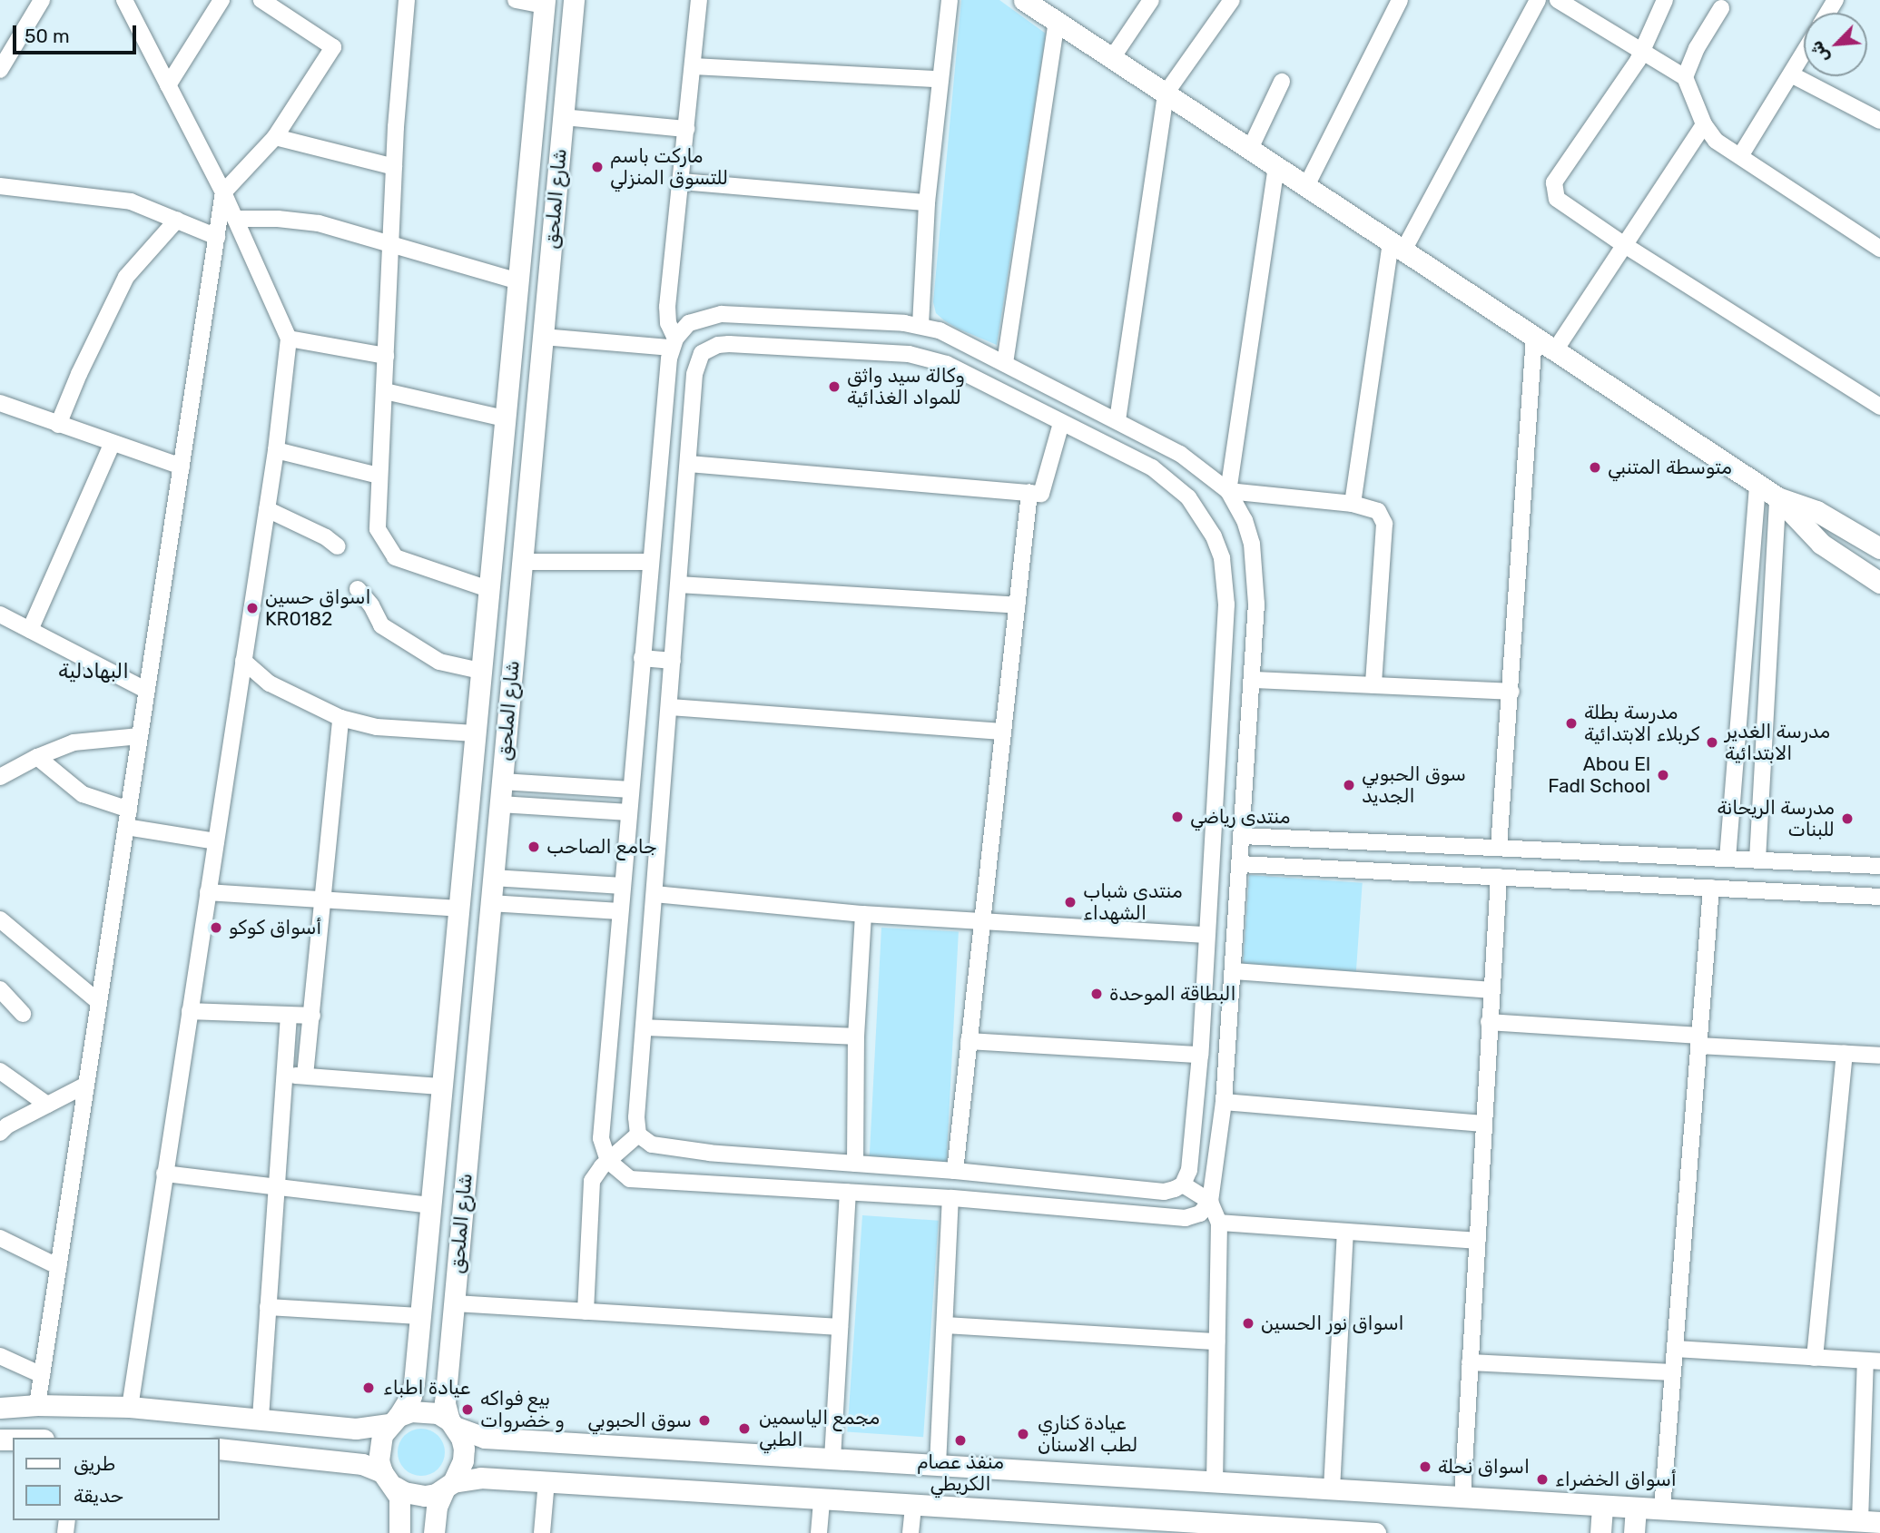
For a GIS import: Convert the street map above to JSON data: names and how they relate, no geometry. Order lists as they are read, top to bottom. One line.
{"streets":{"street":["شارع الملحق"]},"districts":["البهادلية"],"places":["ماركت باسم للتسوق المنزلي","وكالة سيد واثق للمواد الغذائية","متوسطة المتنبي","اسواق حسين KR0182","مدرسة بطلة كربلاء الابتدائية","مدرسة الغدير الابتدائية","Abou El Fadl School","سوق الحبوبي الجديد","منتدى رياضي","مدرسة الريحانة للبنات","جامع الصاحب","منتدى شباب الشهداء","أسواق كوكو","البطاقة الموحدة","اسواق نور الحسين","عيادة اطباء","بيع فواكه و خضروات","سوق الحبوبي","مجمع الياسمين الطبي","عيادة كناري لطب الاسنان","منفذ عصام الكريطي","اسواق نحلة","أسواق الخضراء"],"legend":["طريق","حديقة"],"scale_bar":"50 m","north":"bottom left"}
